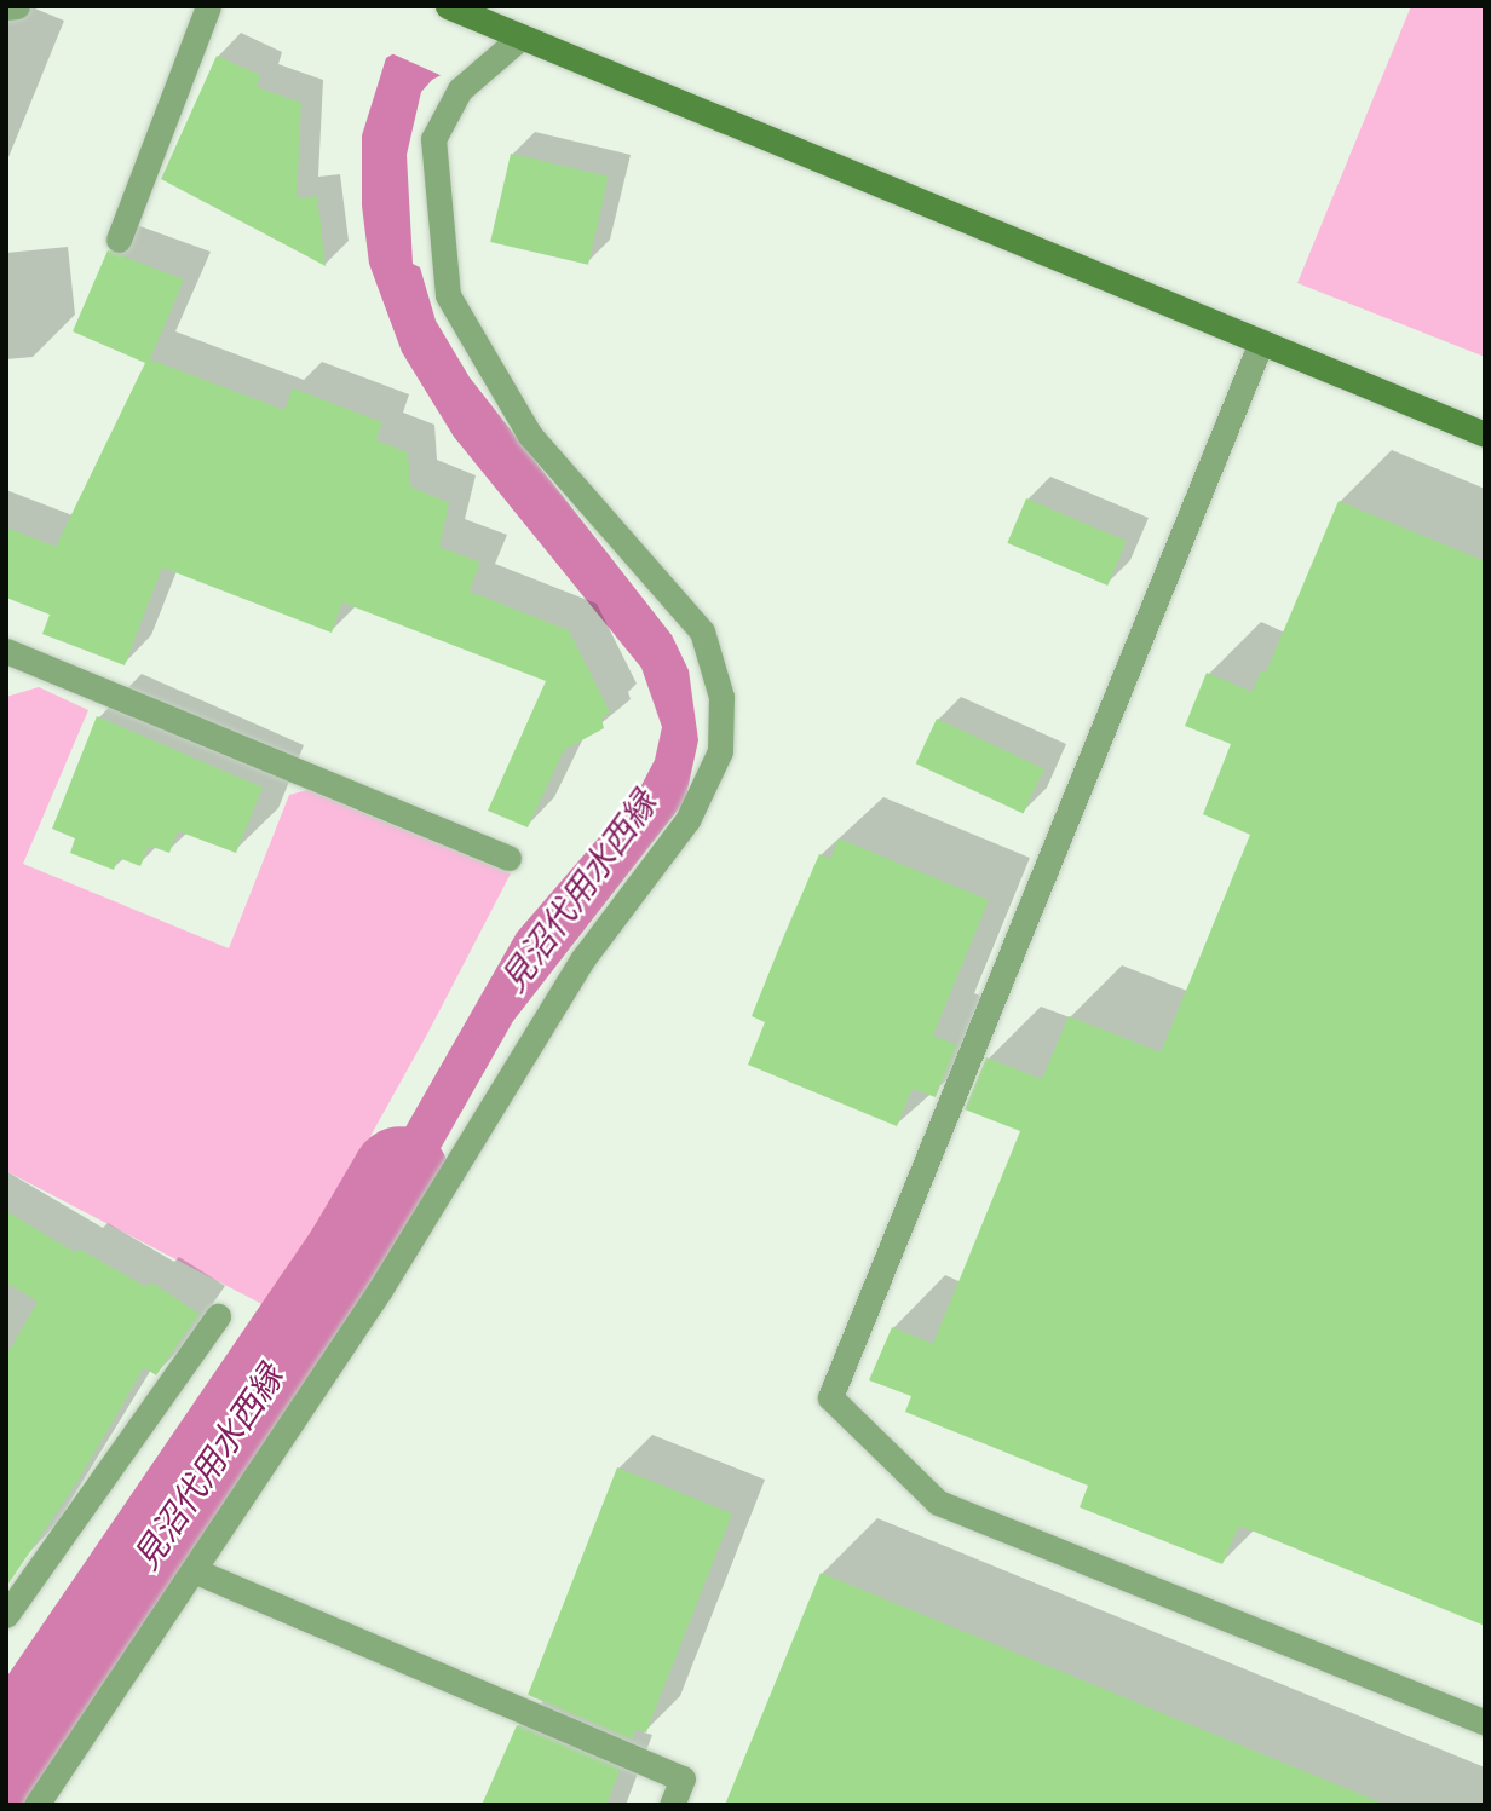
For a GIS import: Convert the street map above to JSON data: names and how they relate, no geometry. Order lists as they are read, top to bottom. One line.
{"water":["見沼代用水西縁"]}
